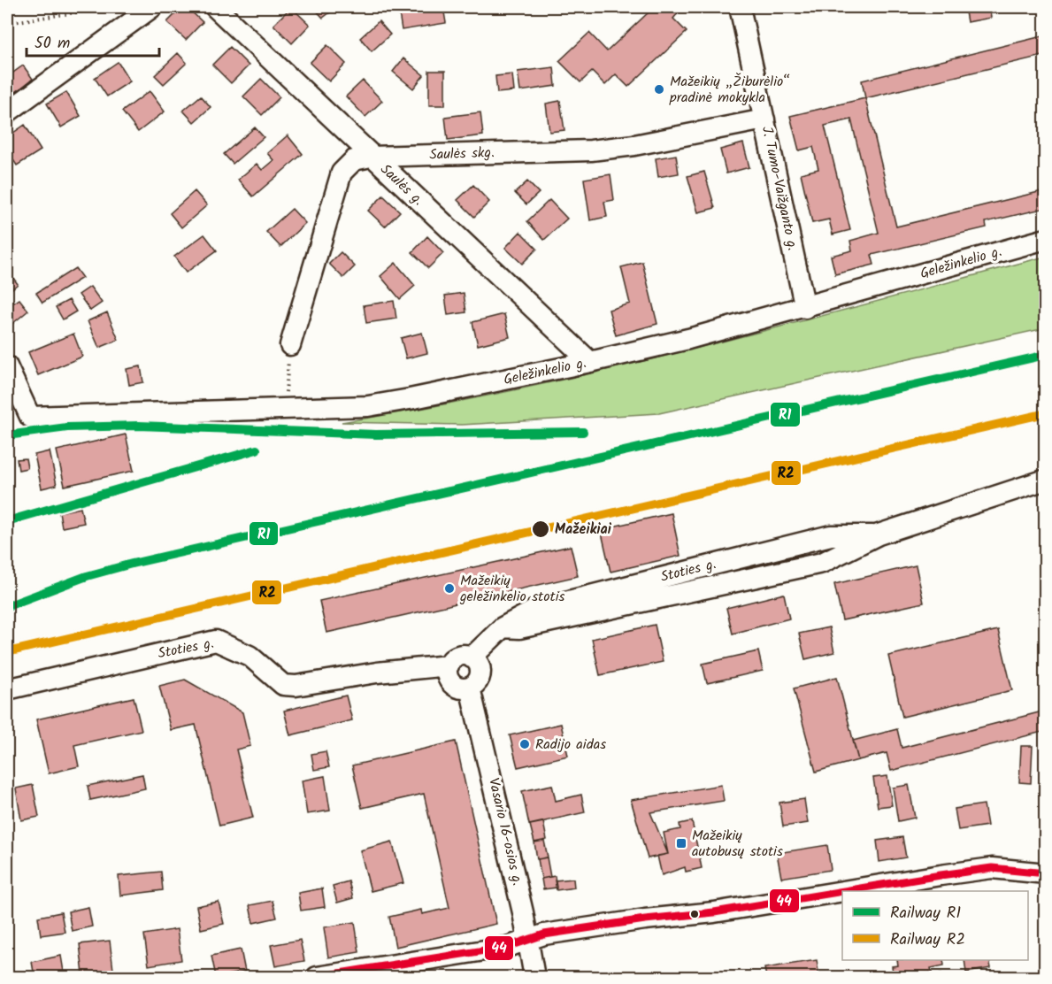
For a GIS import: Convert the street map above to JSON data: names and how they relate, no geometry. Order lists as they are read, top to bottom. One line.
{"streets":{"street":["Saulės skg.","Saulės g.","J. Tumo-Vaižganto g.","Geležinkelio g.","Stoties g.","Vasario 16-osios g."]},"crossings":[["Saulės skg.","Saulės g."],["Saulės skg.","J. Tumo-Vaižganto g."],["Saulės g.","Geležinkelio g."],["J. Tumo-Vaižganto g.","Geležinkelio g."],["Stoties g.","Vasario 16-osios g."]],"places":{"other":["Mažeikių „Žiburėlio“ pradinė mokykla","Mažeikiai","Mažeikių geležinkelio stotis","Radijo aidas"],"transit":["Mažeikių autobusų stotis"]},"lines":["rail line R1","rail line R2","transit line 44"],"legend":["Railway R1","Railway R2"],"scale_bar":"50 m"}
